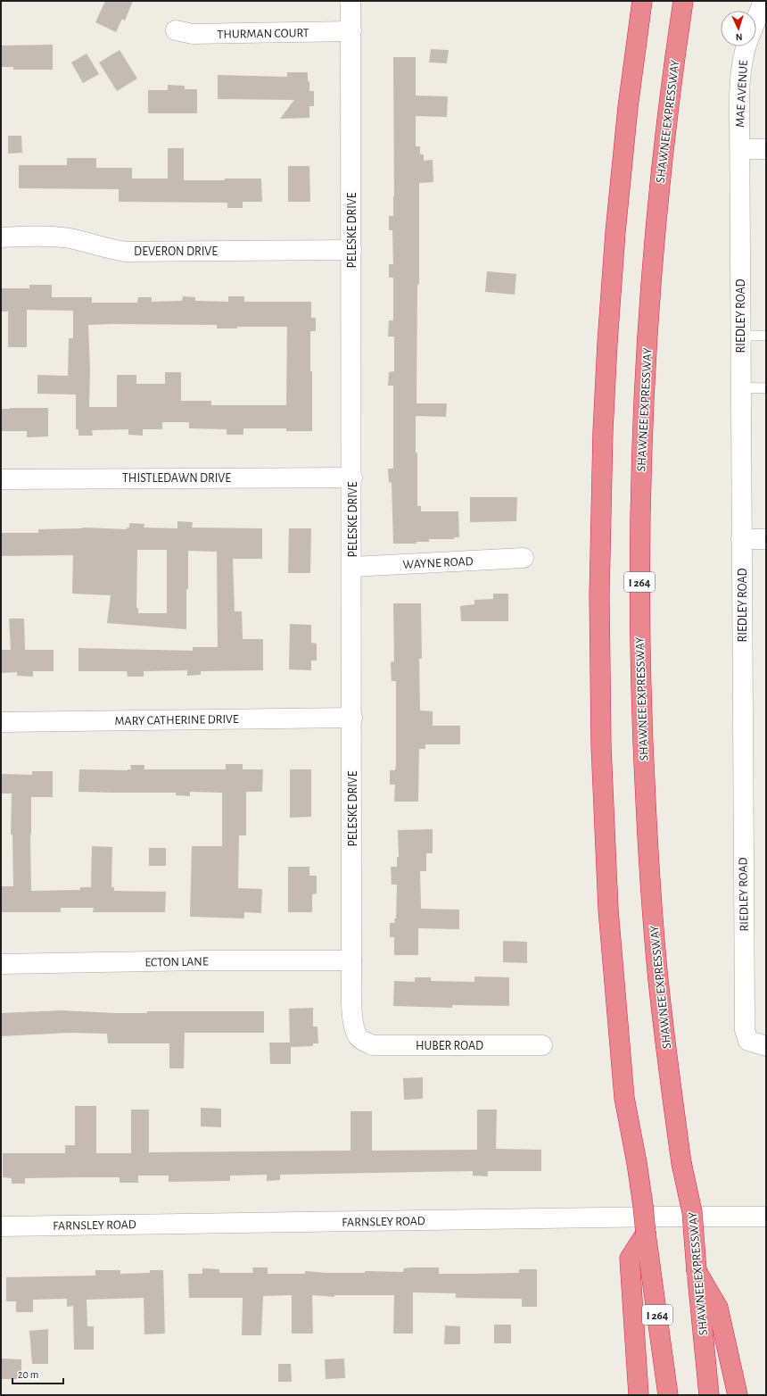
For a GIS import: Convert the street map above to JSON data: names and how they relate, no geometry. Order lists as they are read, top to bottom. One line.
{"streets":{"highway":["SHAWNEE EXPRESSWAY","I 264"],"street":["THURMAN COURT","MAE AVENUE","PELESKE DRIVE","DEVERON DRIVE","RIEDLEY ROAD","THISTLEDAWN DRIVE","WAYNE ROAD","MARY CATHERINE DRIVE","ECTON LANE","HUBER ROAD","FARNSLEY ROAD"]},"crossings":[["THURMAN COURT","PELESKE DRIVE"],["MAE AVENUE","RIEDLEY ROAD"],["PELESKE DRIVE","DEVERON DRIVE"],["PELESKE DRIVE","THISTLEDAWN DRIVE"],["PELESKE DRIVE","WAYNE ROAD"],["PELESKE DRIVE","MARY CATHERINE DRIVE"],["PELESKE DRIVE","ECTON LANE"],["PELESKE DRIVE","HUBER ROAD"]],"scale_bar":"20 m","north":"bottom"}
